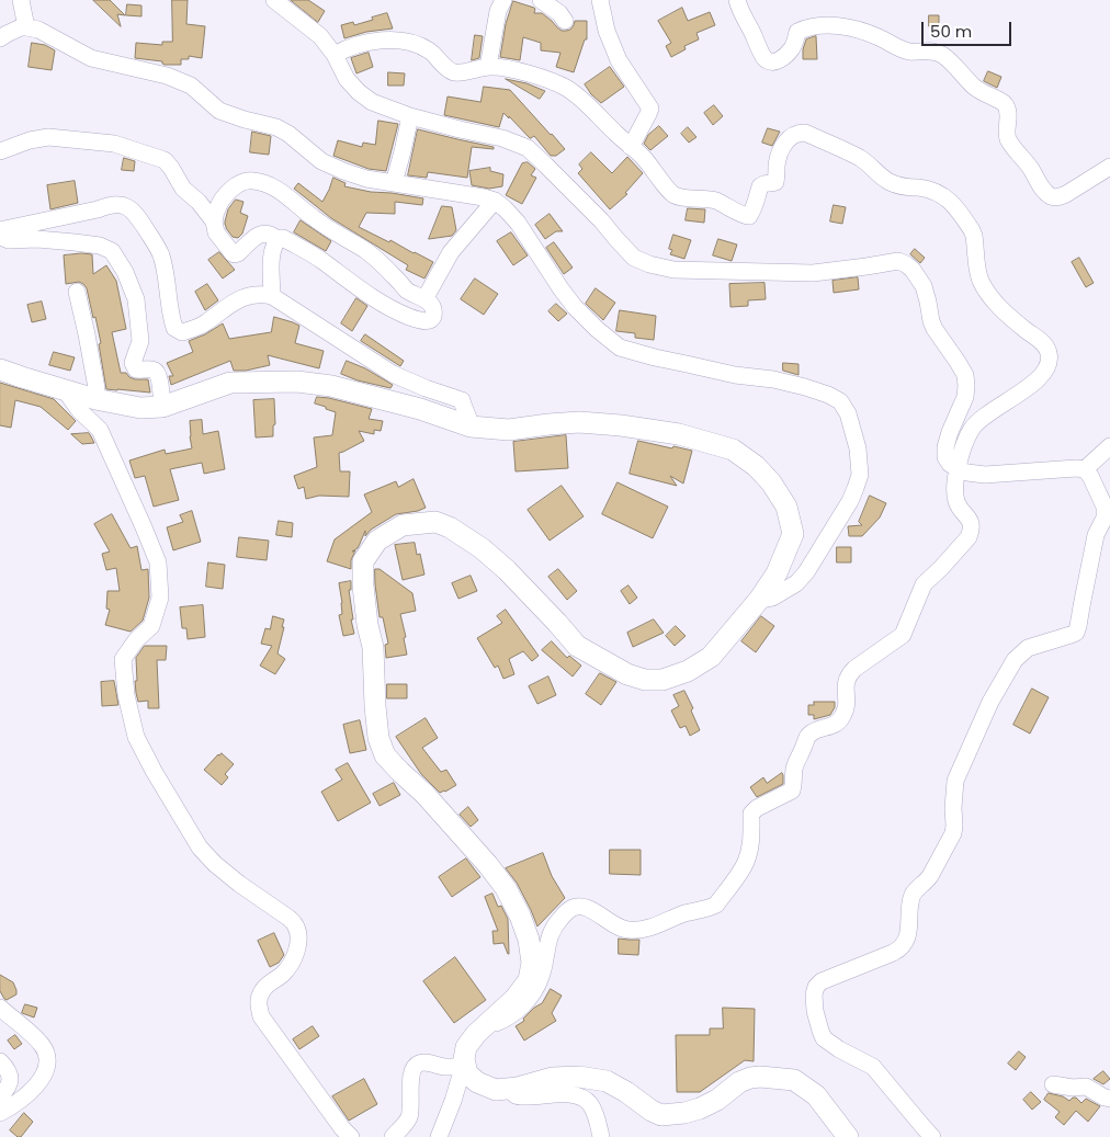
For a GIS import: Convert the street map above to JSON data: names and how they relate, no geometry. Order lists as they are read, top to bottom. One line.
{"scale_bar":"50 m"}
